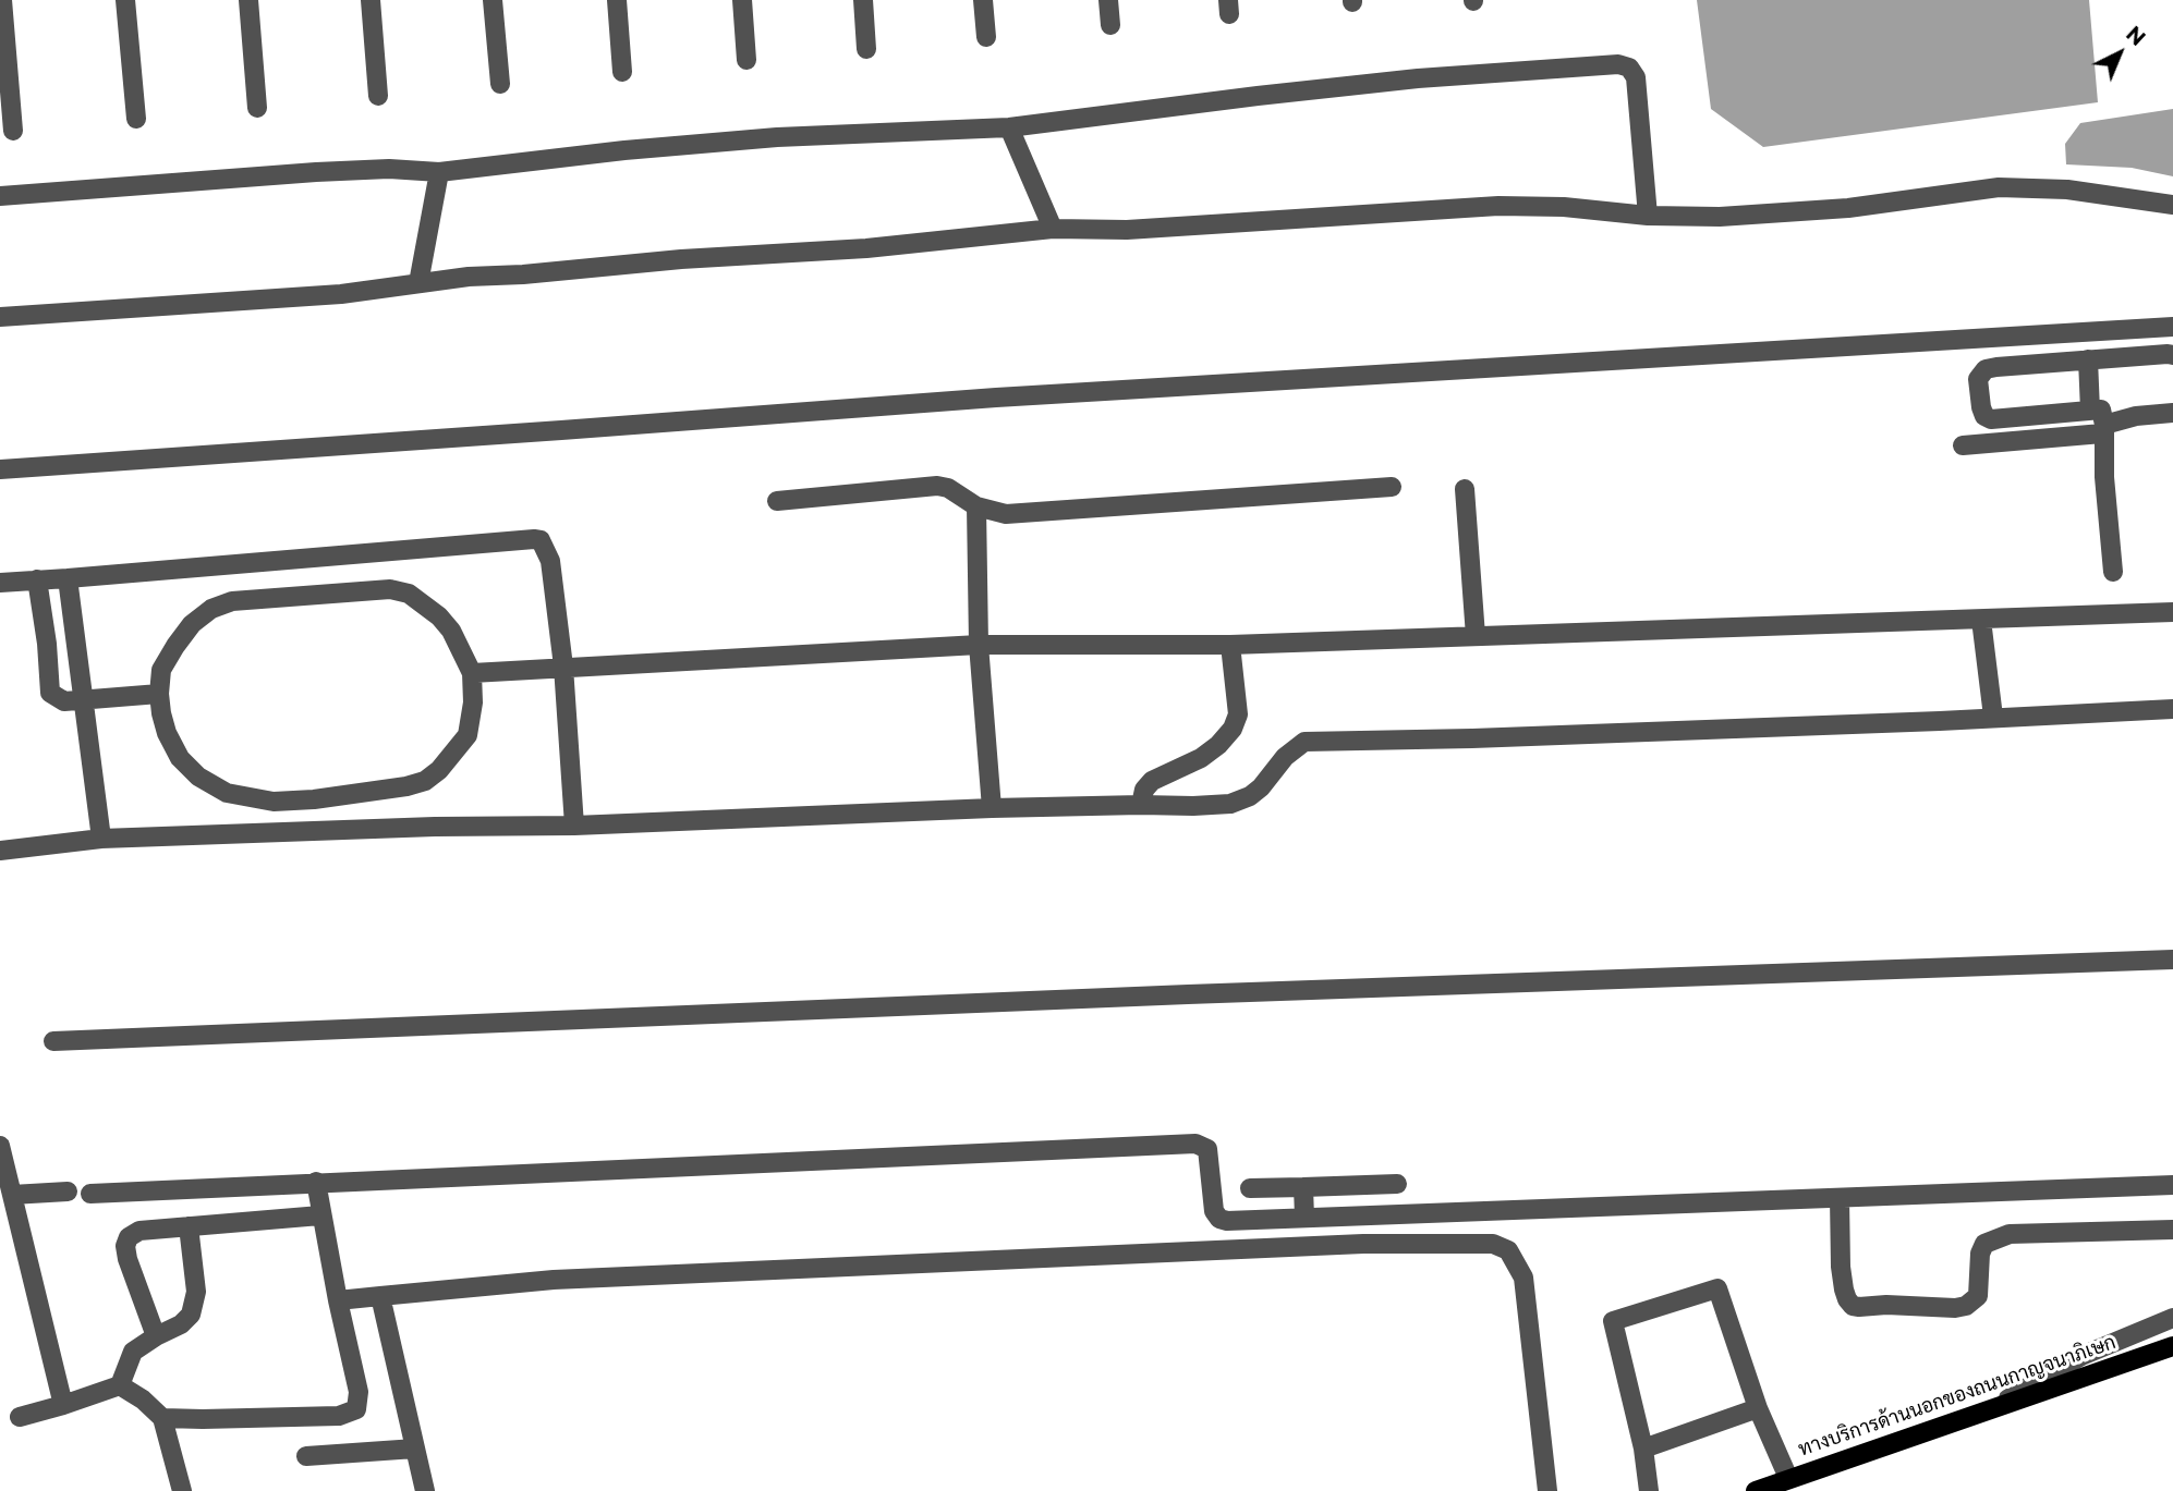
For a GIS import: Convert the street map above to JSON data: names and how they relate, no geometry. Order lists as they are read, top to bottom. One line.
{"streets":{"main road":["ทางบริการด้านนอกของถนนกาญจนาภิเษก"]},"north":"top right"}
